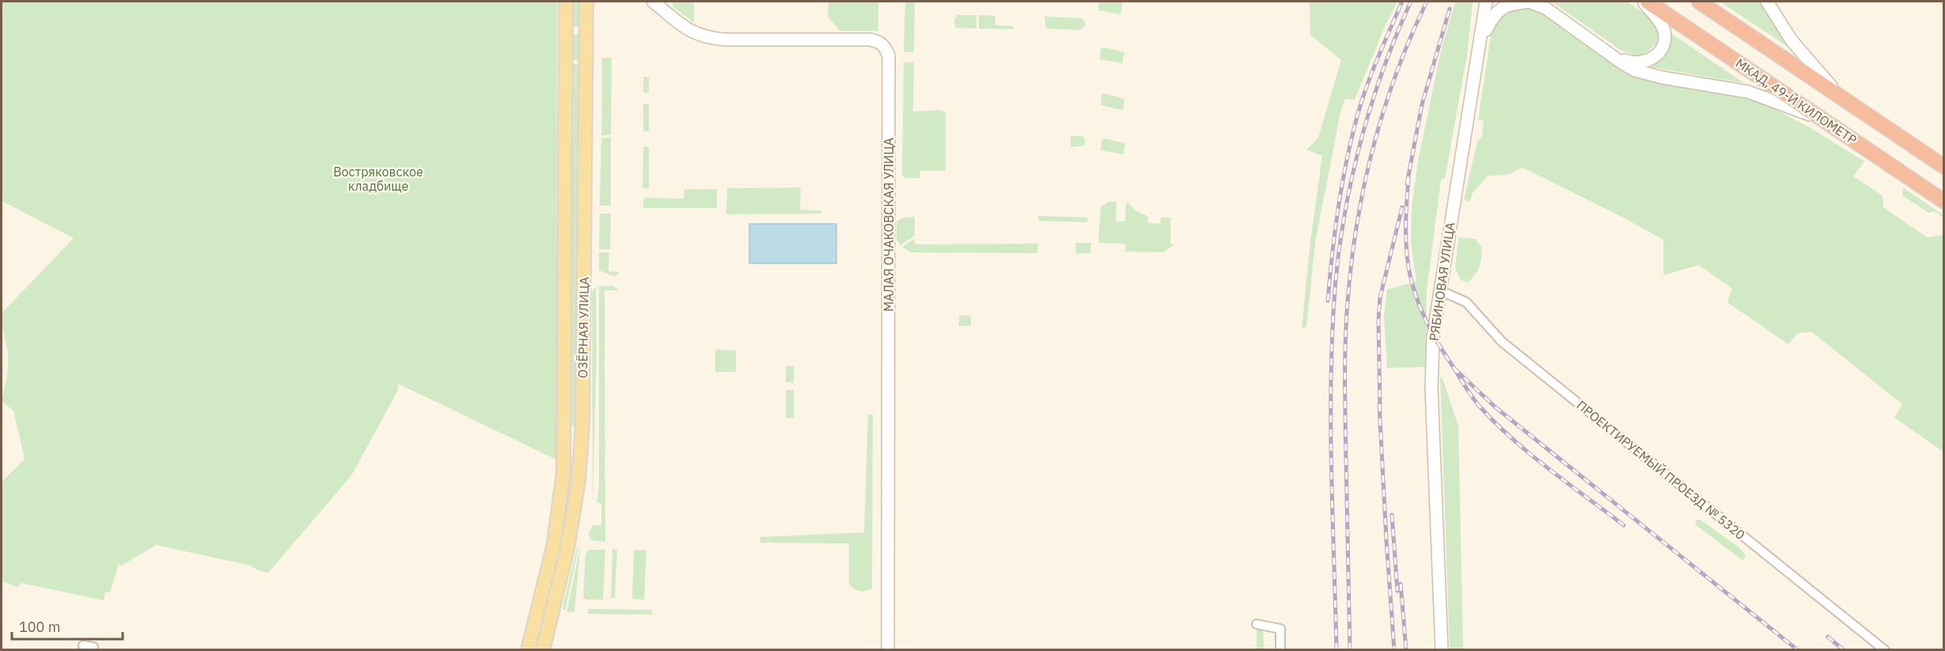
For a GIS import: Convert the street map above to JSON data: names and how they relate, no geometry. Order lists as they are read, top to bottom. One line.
{"streets":{"highway":["МКАД, 49-Й КИЛОМЕТР"],"main road":["ОЗЁРНАЯ УЛИЦА"],"street":["МАЛАЯ ОЧАКОВСКАЯ УЛИЦА","РЯБИНОВАЯ УЛИЦА","ПРОЕКТИРУЕМЫЙ ПРОЕЗД № 5320"]},"crossings":[["РЯБИНОВАЯ УЛИЦА","ПРОЕКТИРУЕМЫЙ ПРОЕЗД № 5320"]],"parks":["Востряковское кладбище"],"scale_bar":"100 m"}
